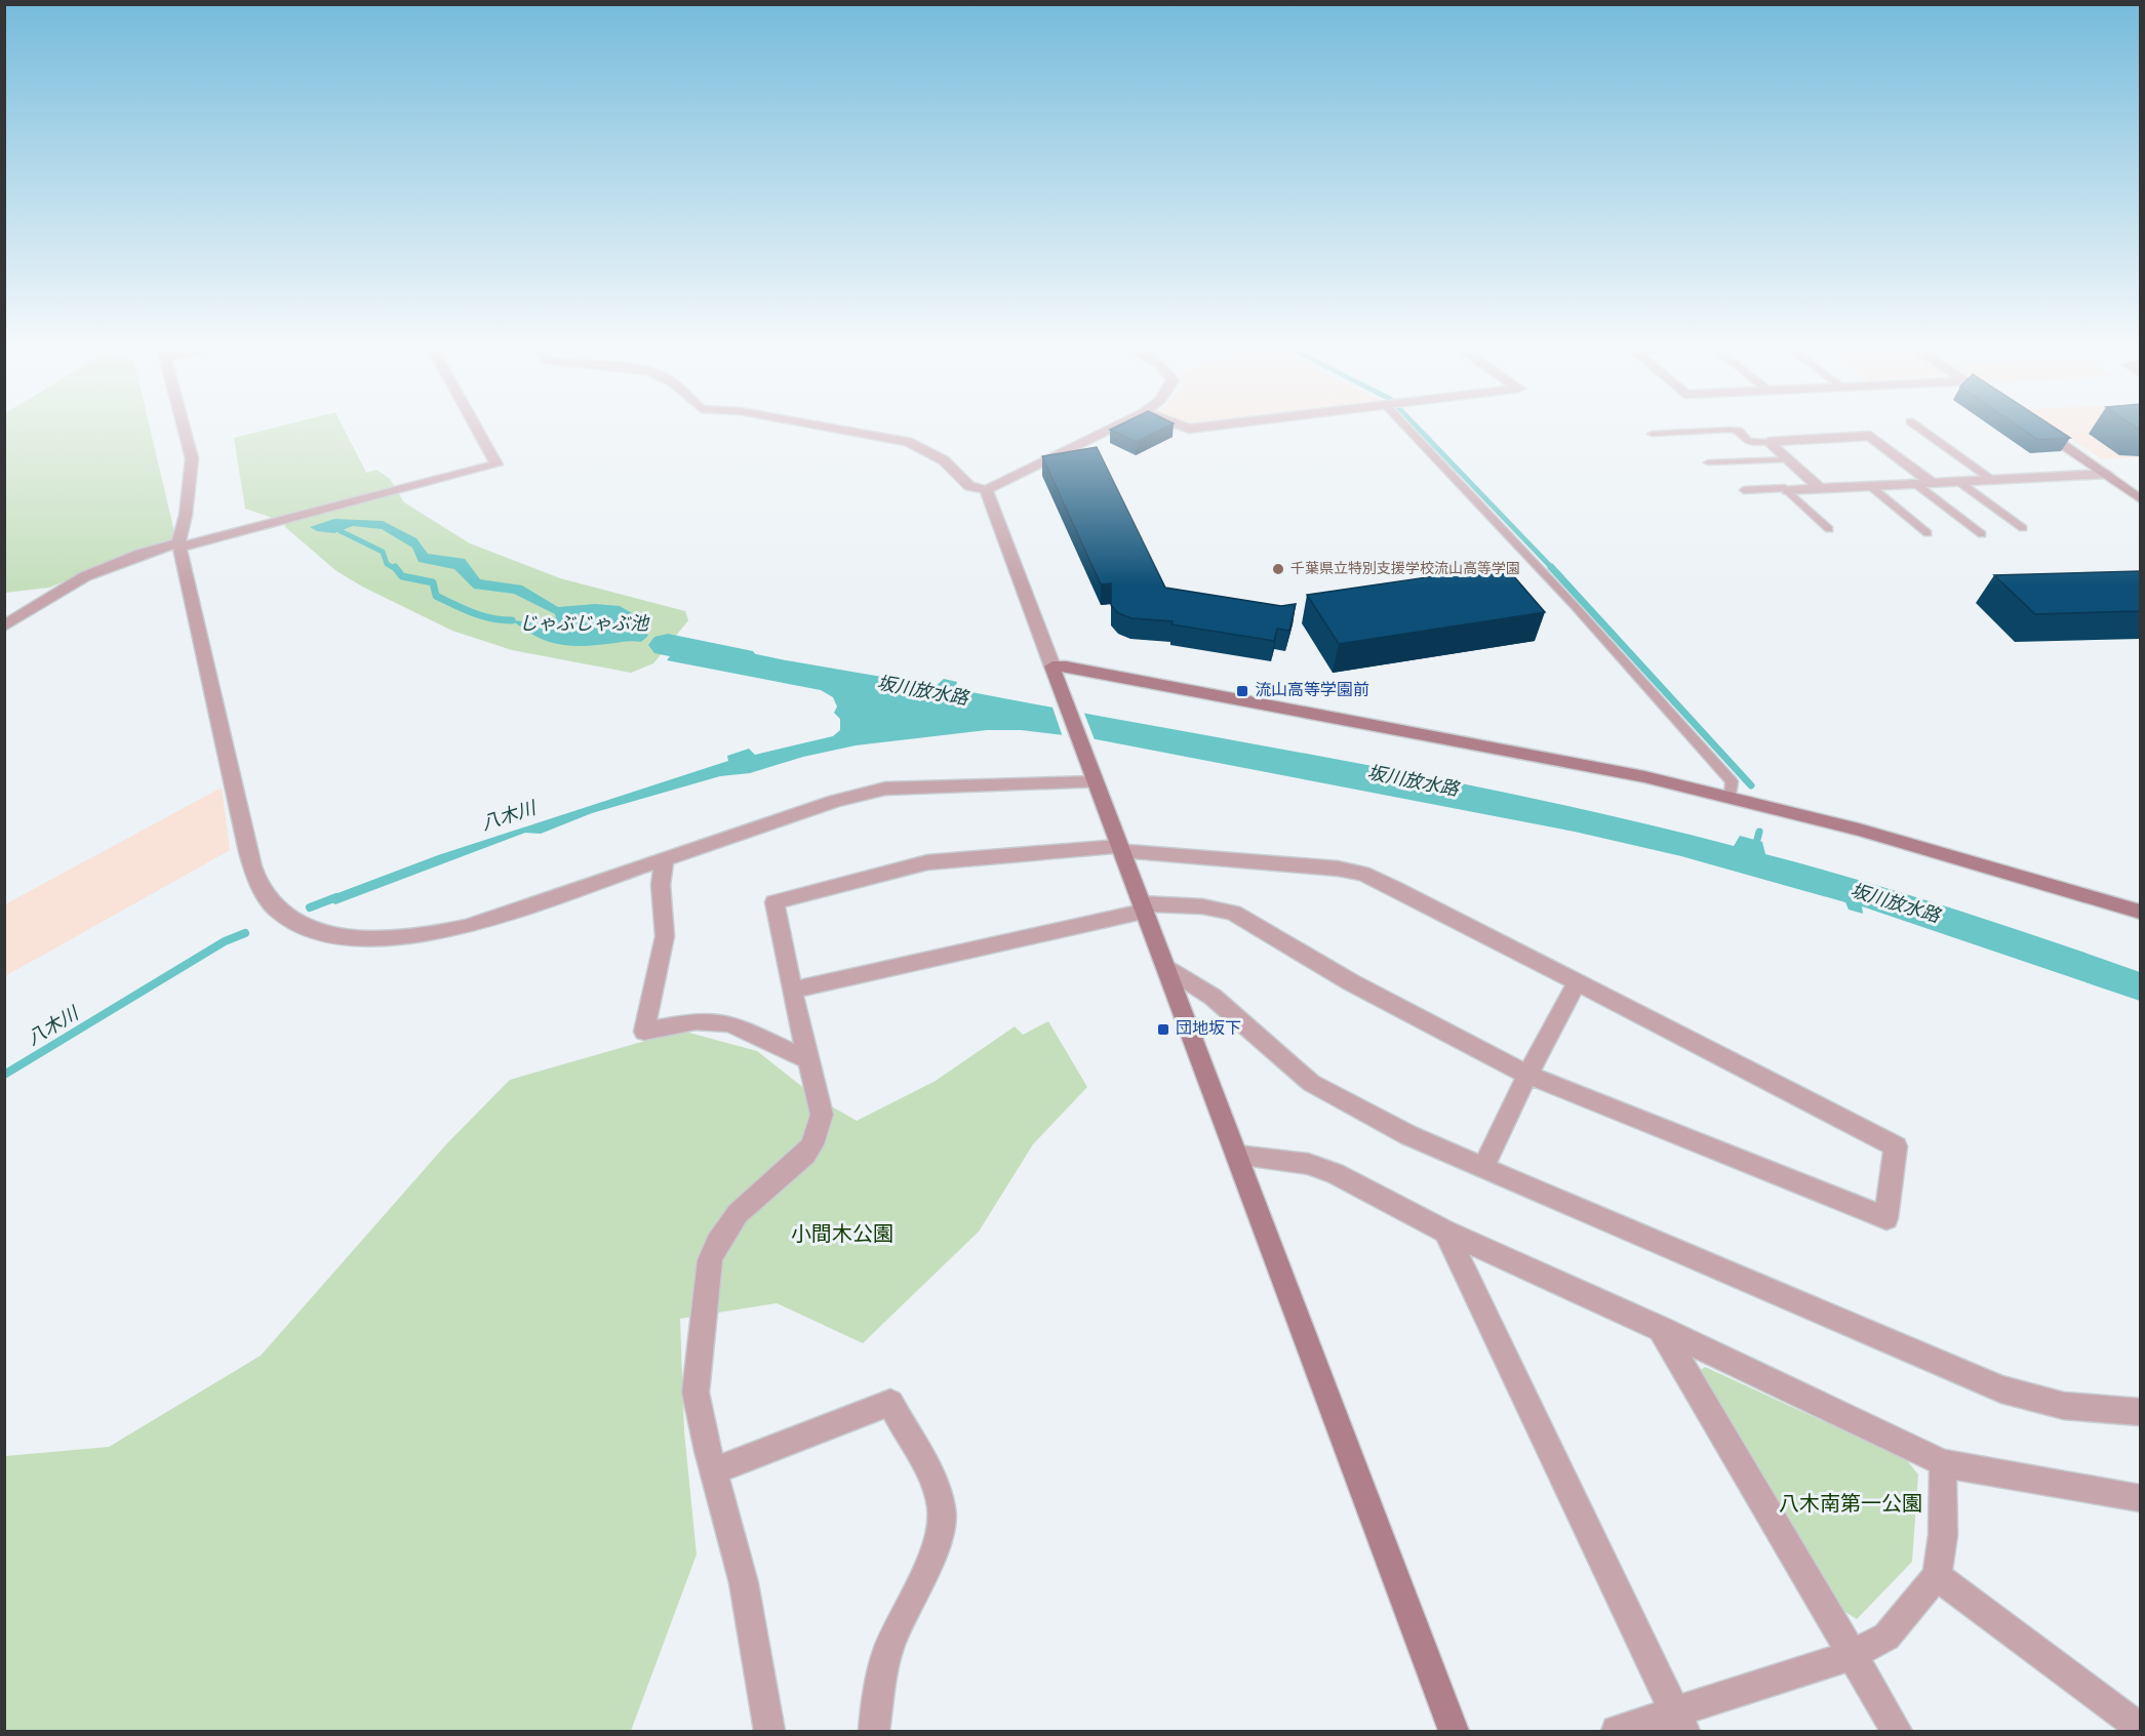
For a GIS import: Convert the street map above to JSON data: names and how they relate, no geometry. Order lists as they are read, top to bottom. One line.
{"water":["じゃぶじゃぶ池","坂川放水路","八木川"],"parks":["小間木公園","八木南第一公園"],"places":{"other":["千葉県立特別支援学校流山高等学園"],"transit":["流山高等学園前","団地坂下"]}}
